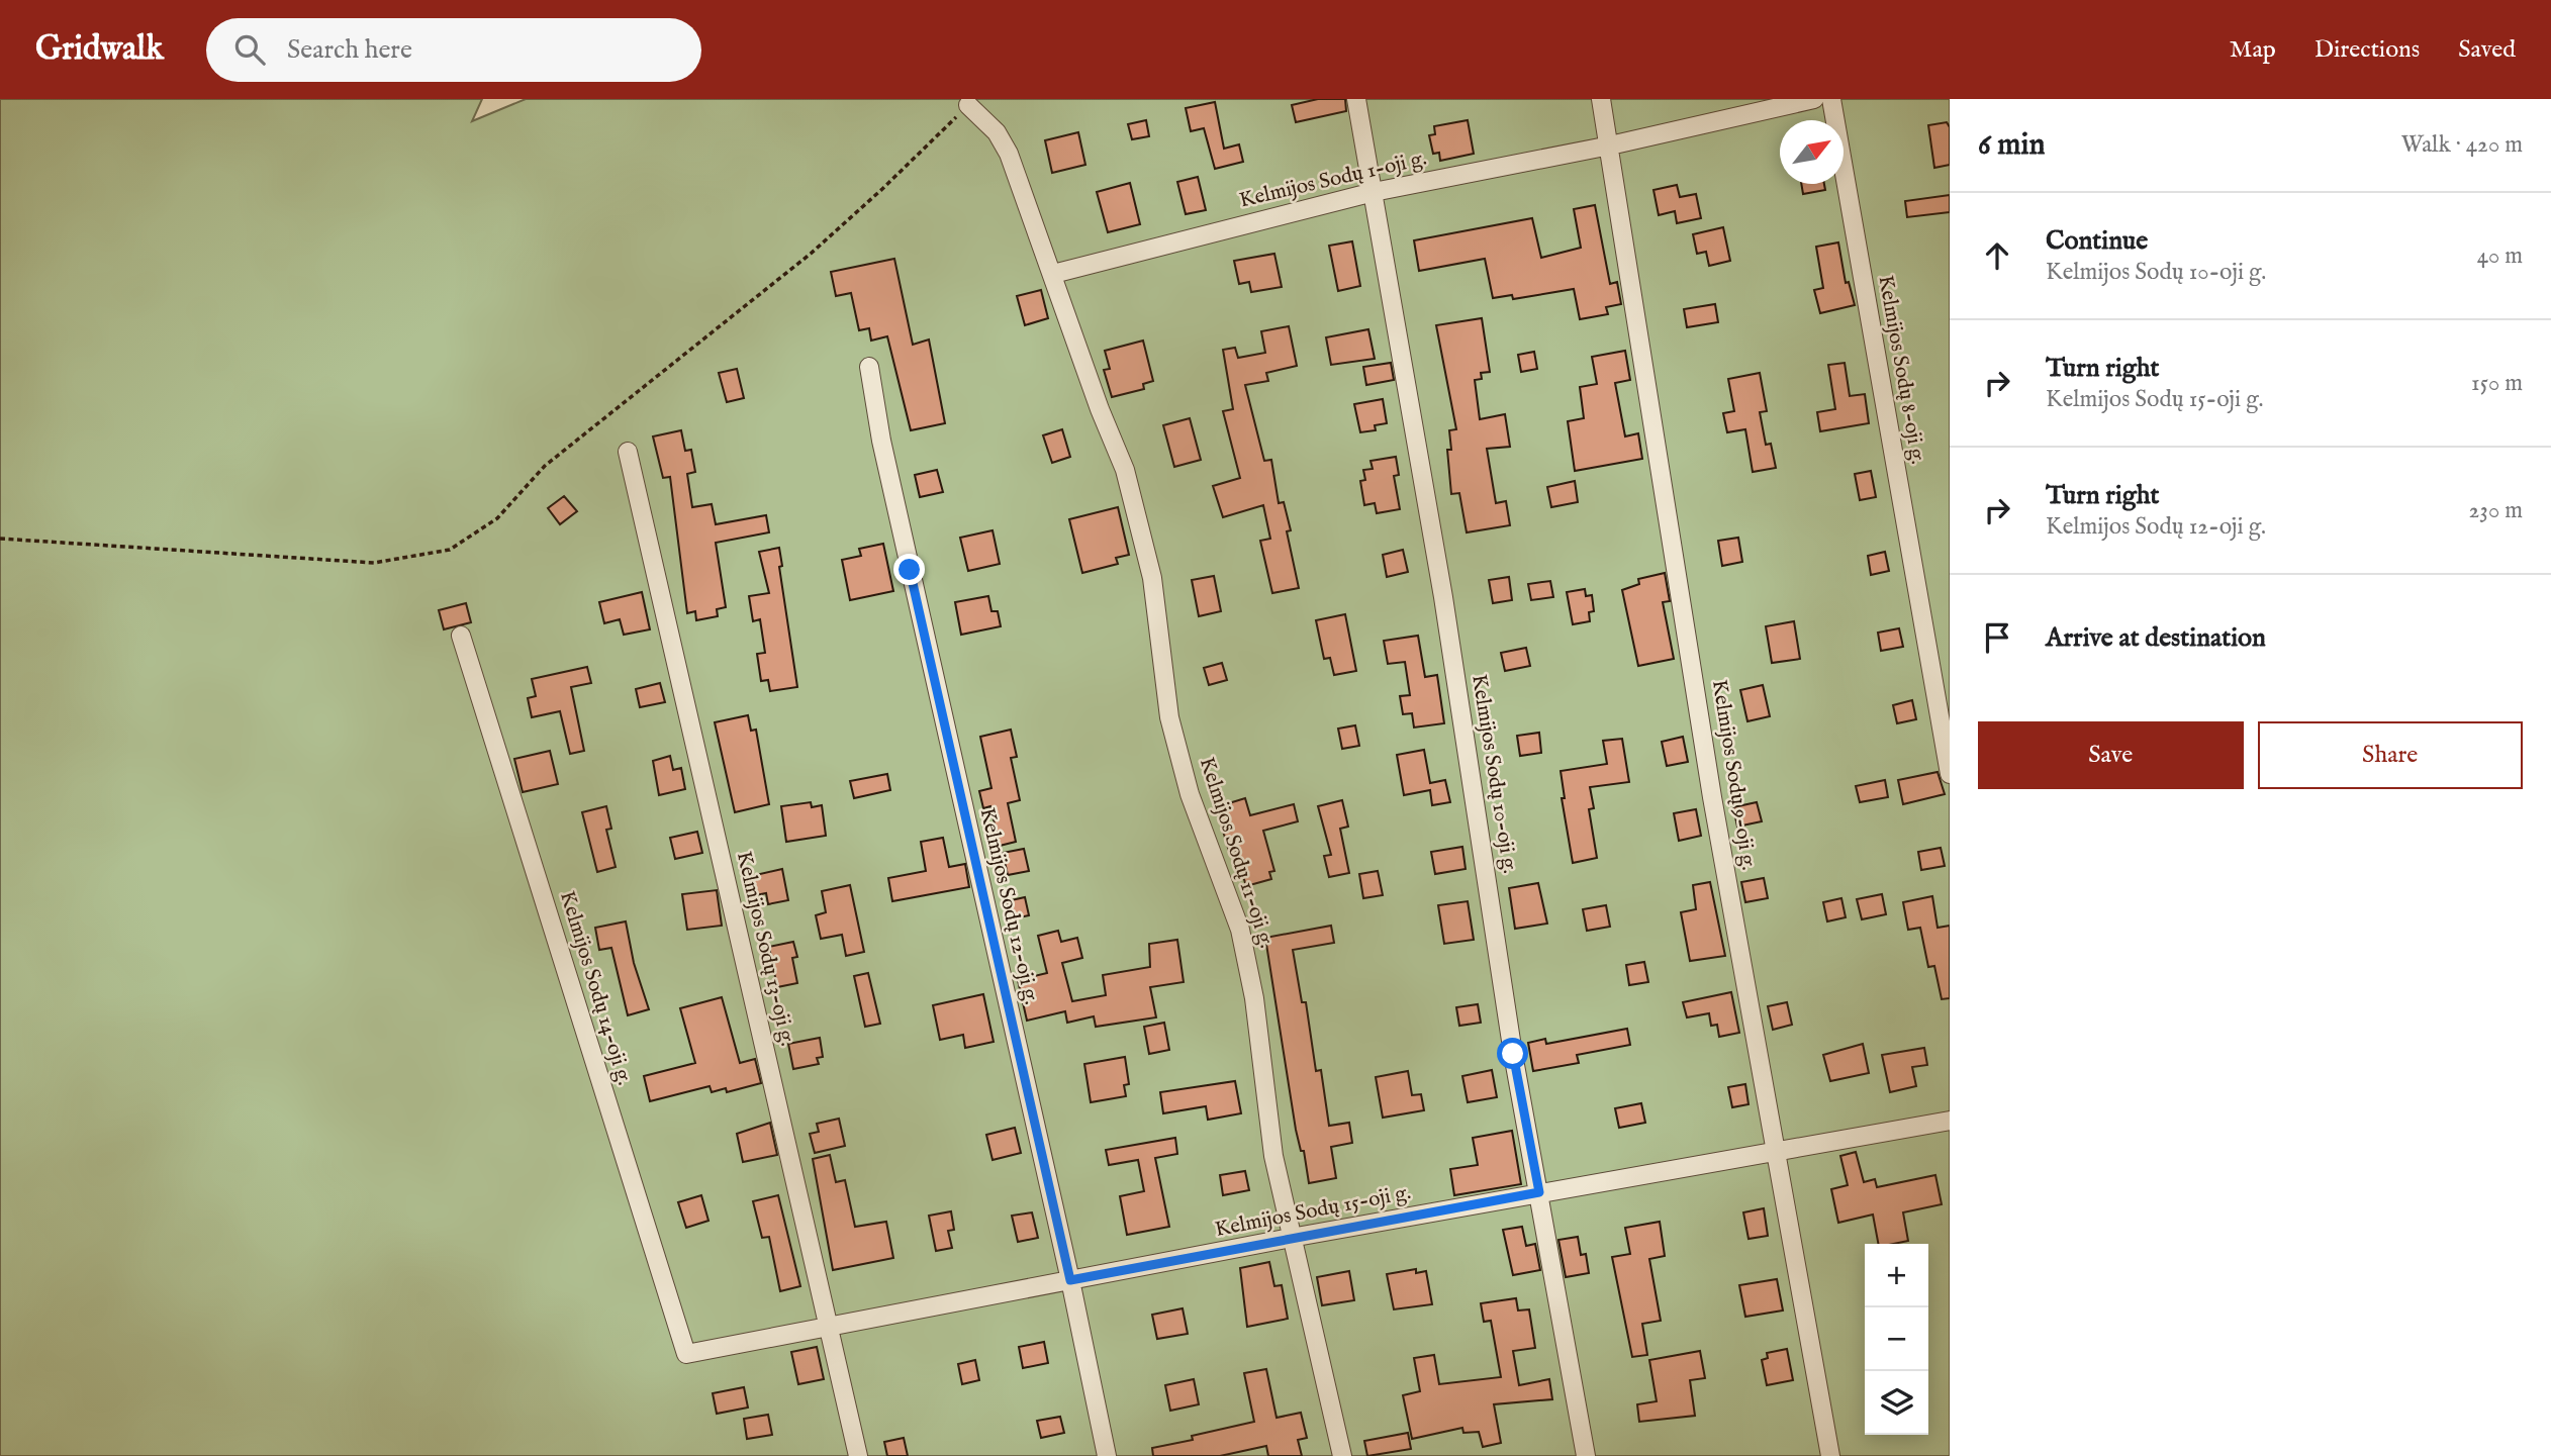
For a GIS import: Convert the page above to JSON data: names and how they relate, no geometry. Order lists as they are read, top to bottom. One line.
{"streets":{"street":["Kelmijos Sodų 1-oji g.","Kelmijos Sodų 8-oji g.","Kelmijos Sodų 10-oji g.","Kelmijos Sodų 9-oji g.","Kelmijos Sodų 11-oji g.","Kelmijos Sodų 12-oji g.","Kelmijos Sodų 13-oji g.","Kelmijos Sodų 14-oji g.","Kelmijos Sodų 15-oji g."]},"crossings":[["Kelmijos Sodų 1-oji g.","Kelmijos Sodų 10-oji g."],["Kelmijos Sodų 1-oji g.","Kelmijos Sodų 9-oji g."],["Kelmijos Sodų 1-oji g.","Kelmijos Sodų 11-oji g."],["Kelmijos Sodų 10-oji g.","Kelmijos Sodų 15-oji g."],["Kelmijos Sodų 9-oji g.","Kelmijos Sodų 15-oji g."],["Kelmijos Sodų 11-oji g.","Kelmijos Sodų 15-oji g."],["Kelmijos Sodų 12-oji g.","Kelmijos Sodų 15-oji g."],["Kelmijos Sodų 13-oji g.","Kelmijos Sodų 15-oji g."],["Kelmijos Sodų 14-oji g.","Kelmijos Sodų 15-oji g."]],"north":"top right","page":{"header":"Gridwalk","search":"Search here","nav":["Map","Directions","Saved"],"heading":["6 min","Walk · 420 m"],"list":[["Continue","Kelmijos Sodų 10-oji g.","40 m"],["Turn right","Kelmijos Sodų 15-oji g.","150 m"],["Turn right","Kelmijos Sodų 12-oji g.","230 m"],"Arrive at destination"],"buttons":["Save","Share"],"map_buttons":["+","−"]}}
